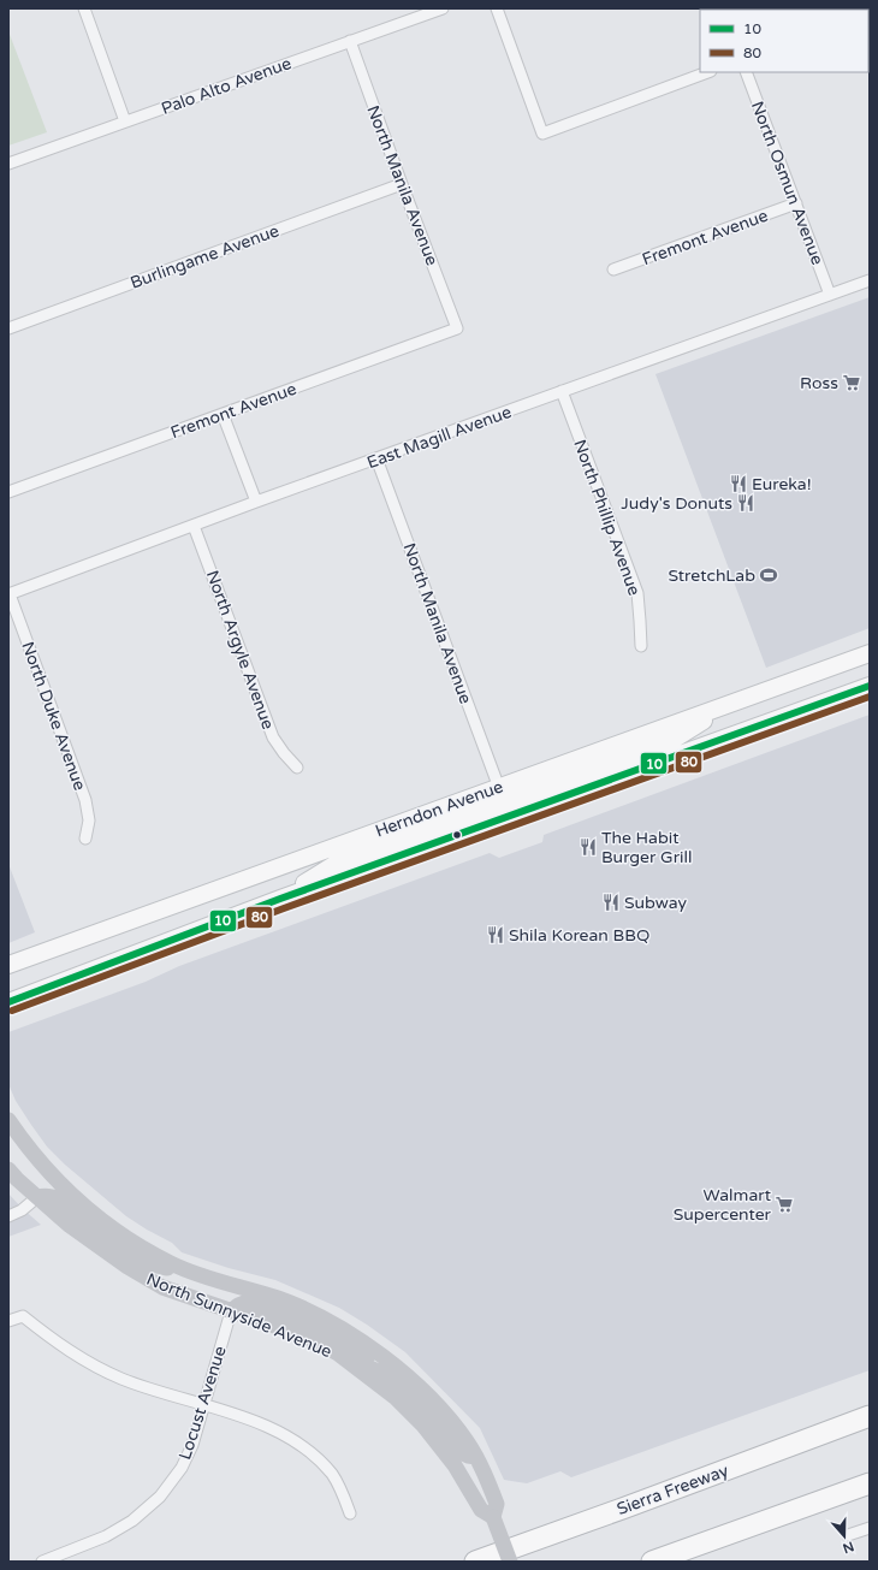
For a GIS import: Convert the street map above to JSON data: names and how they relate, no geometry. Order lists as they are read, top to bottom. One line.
{"streets":{"highway":["Sierra Freeway"],"main road":["Herndon Avenue","North Sunnyside Avenue"],"street":["Palo Alto Avenue","North Osmun Avenue","North Manila Avenue","Fremont Avenue","Burlingame Avenue","East Magill Avenue","North Phillip Avenue","North Argyle Avenue","North Duke Avenue","Locust Avenue"]},"crossings":[["Palo Alto Avenue","North Manila Avenue"],["North Osmun Avenue","Fremont Avenue"],["North Osmun Avenue","East Magill Avenue"],["North Manila Avenue","Fremont Avenue"],["North Manila Avenue","Burlingame Avenue"],["North Manila Avenue","East Magill Avenue"],["North Manila Avenue","Herndon Avenue"],["East Magill Avenue","North Phillip Avenue"],["East Magill Avenue","North Argyle Avenue"],["East Magill Avenue","North Duke Avenue"],["North Sunnyside Avenue","Locust Avenue"]],"places":{"supermarket":["Ross","Walmart Supercenter"],"restaurant":["Eureka!","Judy's Donuts","The Habit Burger Grill","Subway","Shila Korean BBQ"],"sports":["StretchLab"]},"lines":["transit line 10","transit line 80"],"legend":["10","80"],"north":"bottom"}
